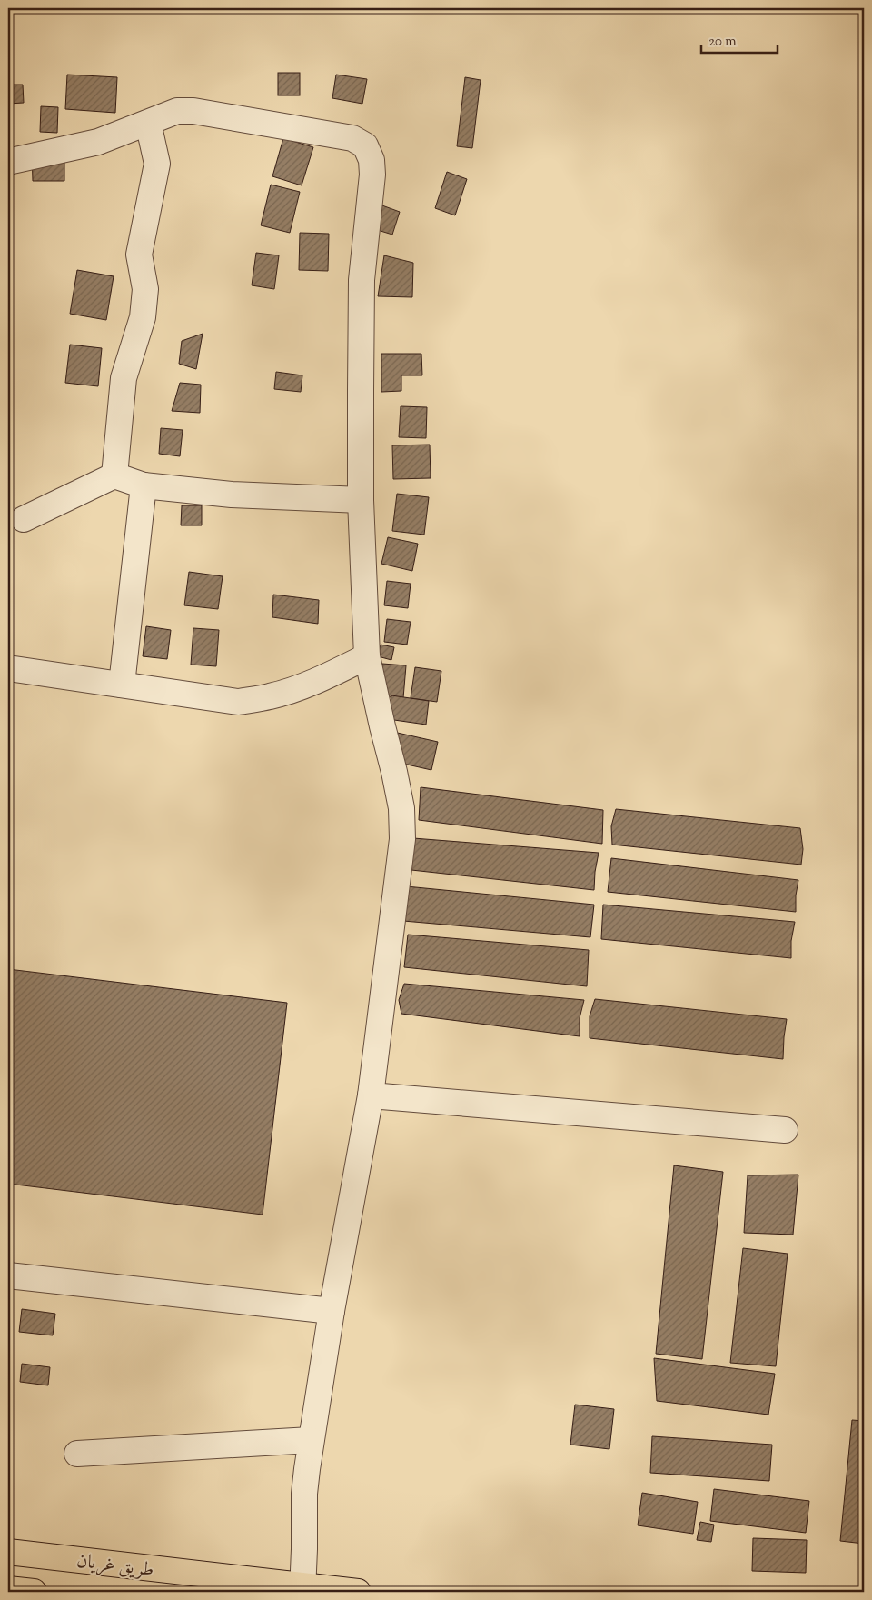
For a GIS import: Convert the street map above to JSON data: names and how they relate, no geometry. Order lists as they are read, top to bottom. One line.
{"streets":{"highway":["طريق غريان"]},"scale_bar":"20 m"}
